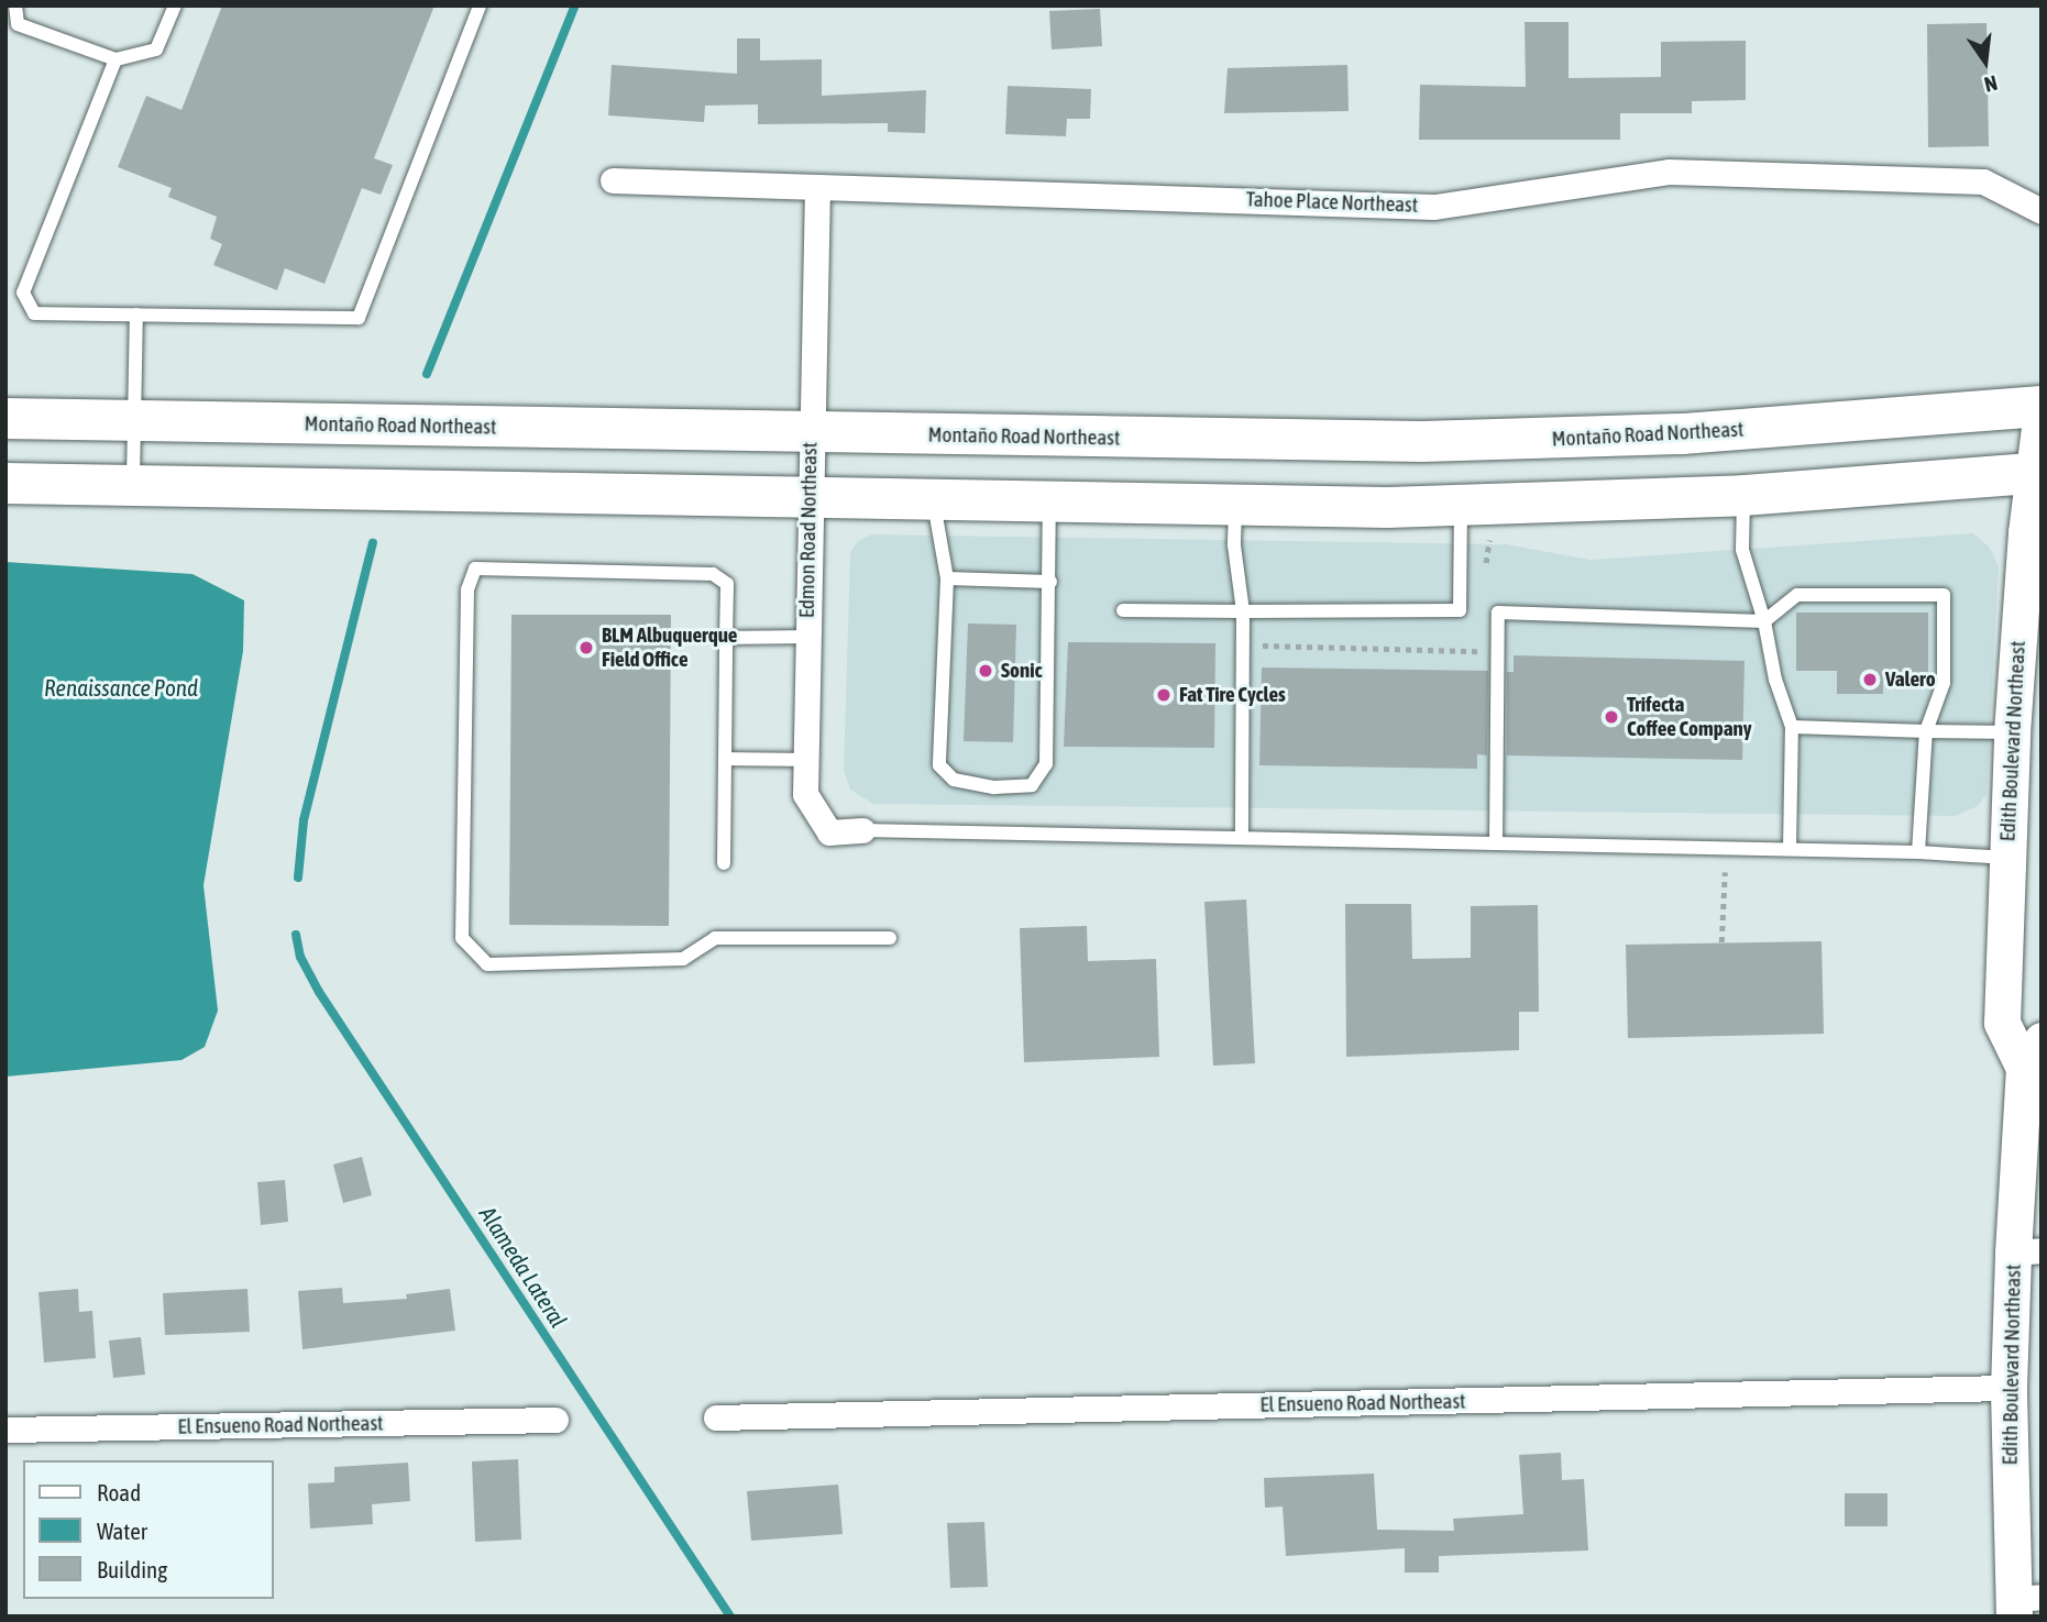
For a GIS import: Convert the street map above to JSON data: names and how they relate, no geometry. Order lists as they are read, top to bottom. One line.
{"streets":{"main road":["Montaño Road Northeast"],"street":["Tahoe Place Northeast","Edmon Road Northeast","Edith Boulevard Northeast","El Ensueno Road Northeast"]},"crossings":[["Tahoe Place Northeast","Edmon Road Northeast"],["Montaño Road Northeast","Edmon Road Northeast"],["Montaño Road Northeast","Edith Boulevard Northeast"],["Edith Boulevard Northeast","El Ensueno Road Northeast"]],"water":["Renaissance Pond","Alameda Lateral"],"places":["BLM Albuquerque Field Office","Sonic","Valero","Fat Tire Cycles","Trifecta Coffee Company"],"legend":["Road","Water","Building"],"north":"bottom"}
